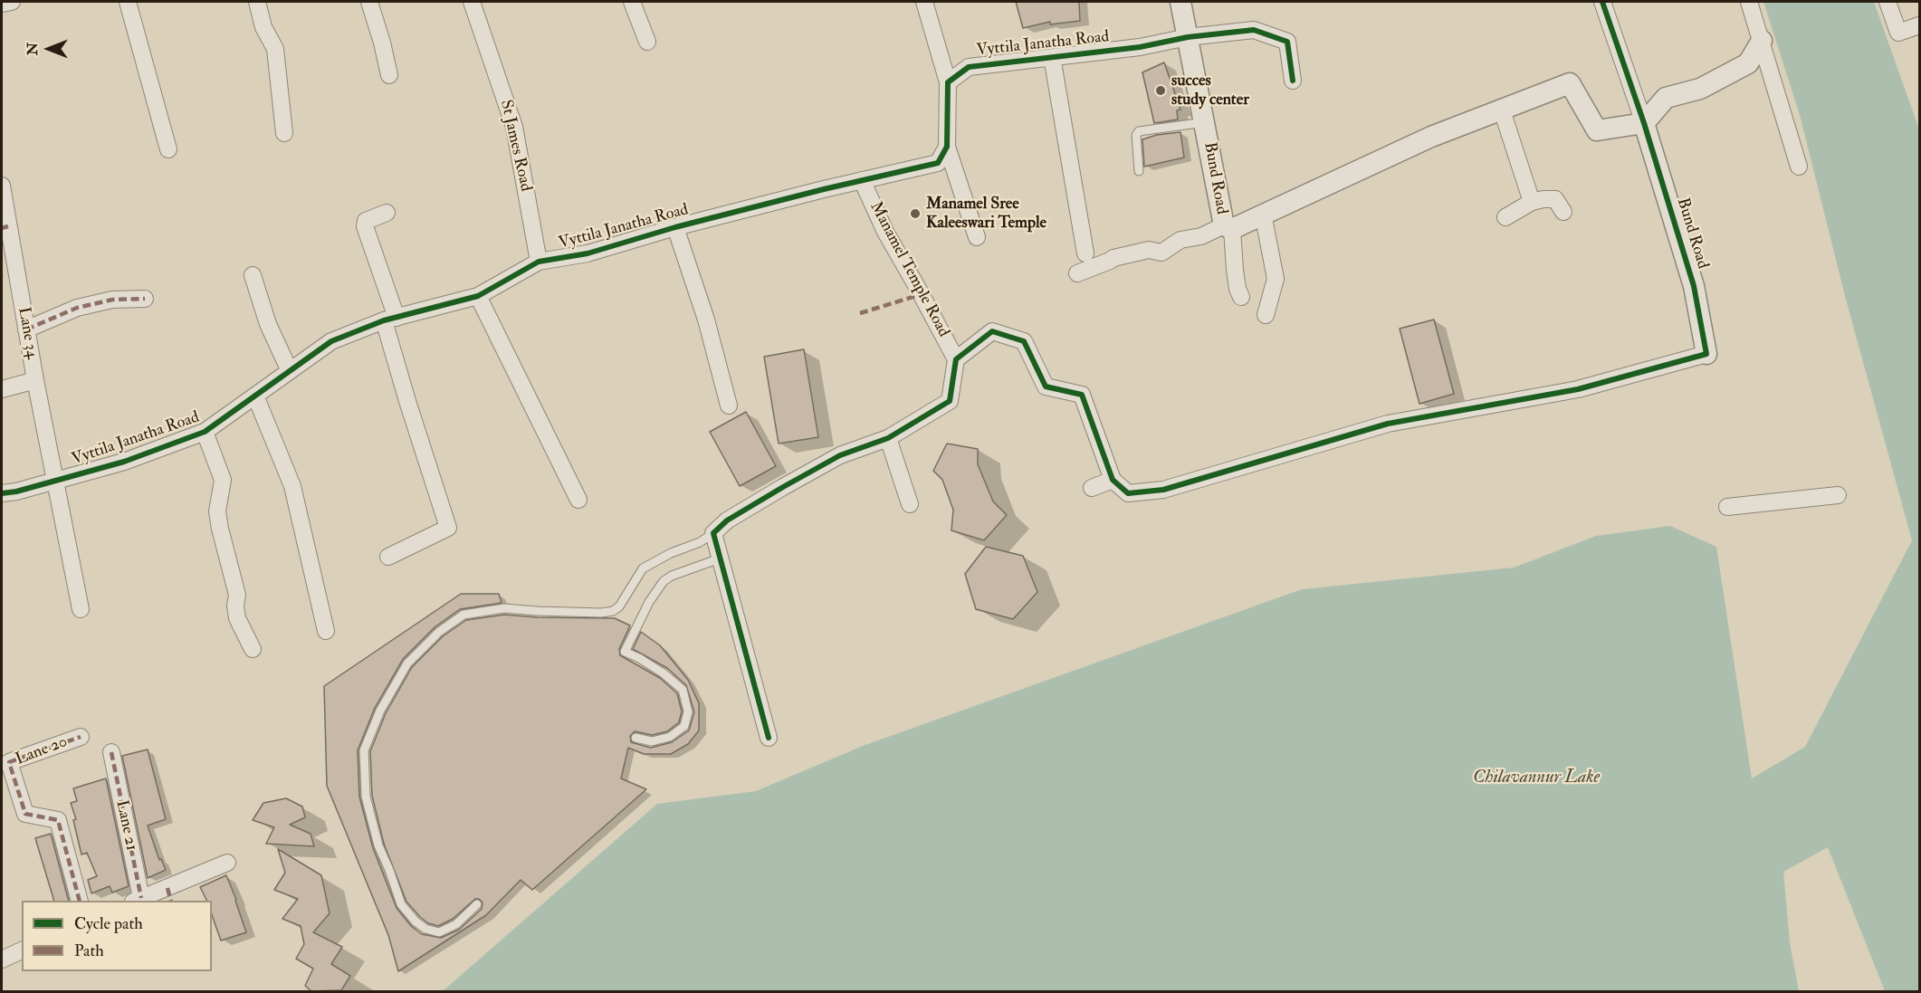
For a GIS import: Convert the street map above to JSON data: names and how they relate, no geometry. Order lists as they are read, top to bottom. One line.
{"streets":{"street":["Vyttila Janatha Road","St James Road","Bund Road","Manamel Temple Road","Lane 34","Lane 20","Lane 21"]},"crossings":[["Vyttila Janatha Road","St James Road"],["Vyttila Janatha Road","Bund Road"],["Vyttila Janatha Road","Manamel Temple Road"],["Vyttila Janatha Road","Lane 34"]],"water":["Chilavannur Lake"],"places":["succes study center","Manamel Sree Kaleeswari Temple"],"legend":["Cycle path","Path"],"north":"left"}
